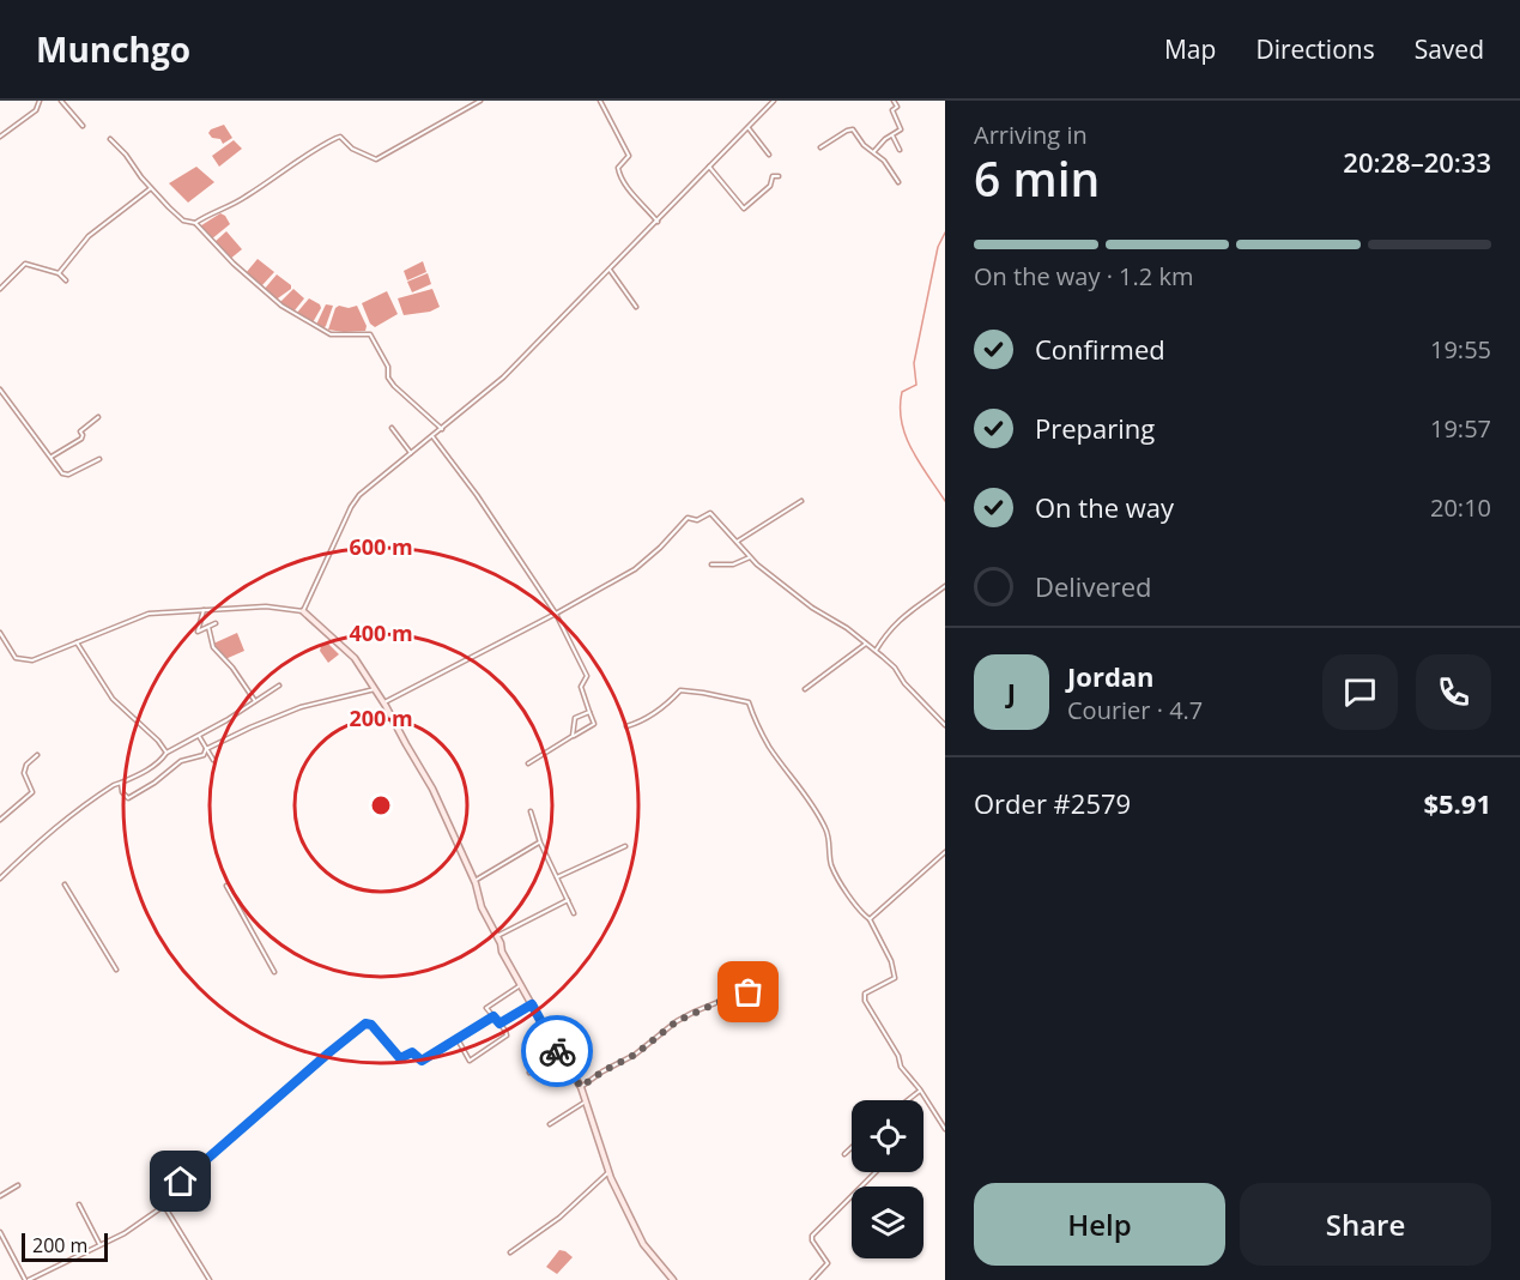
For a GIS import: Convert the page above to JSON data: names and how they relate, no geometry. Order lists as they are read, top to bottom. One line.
{"scale_bar":"200 m","page":{"header":"Munchgo","nav":["Map","Directions","Saved"],"heading":["6 min","Arriving in","20:28–20:33"],"panel":["Jordan","Courier · 4.7","Order #2579","$5.91"],"bar":"On the way · 1.2 km","list":[["Confirmed","19:55"],["Preparing","19:57"],["On the way","20:10"],"Delivered"],"round":"J","buttons":["Help","Share"],"scale":"200 m"},"rings":["600 m","400 m","200 m"]}
